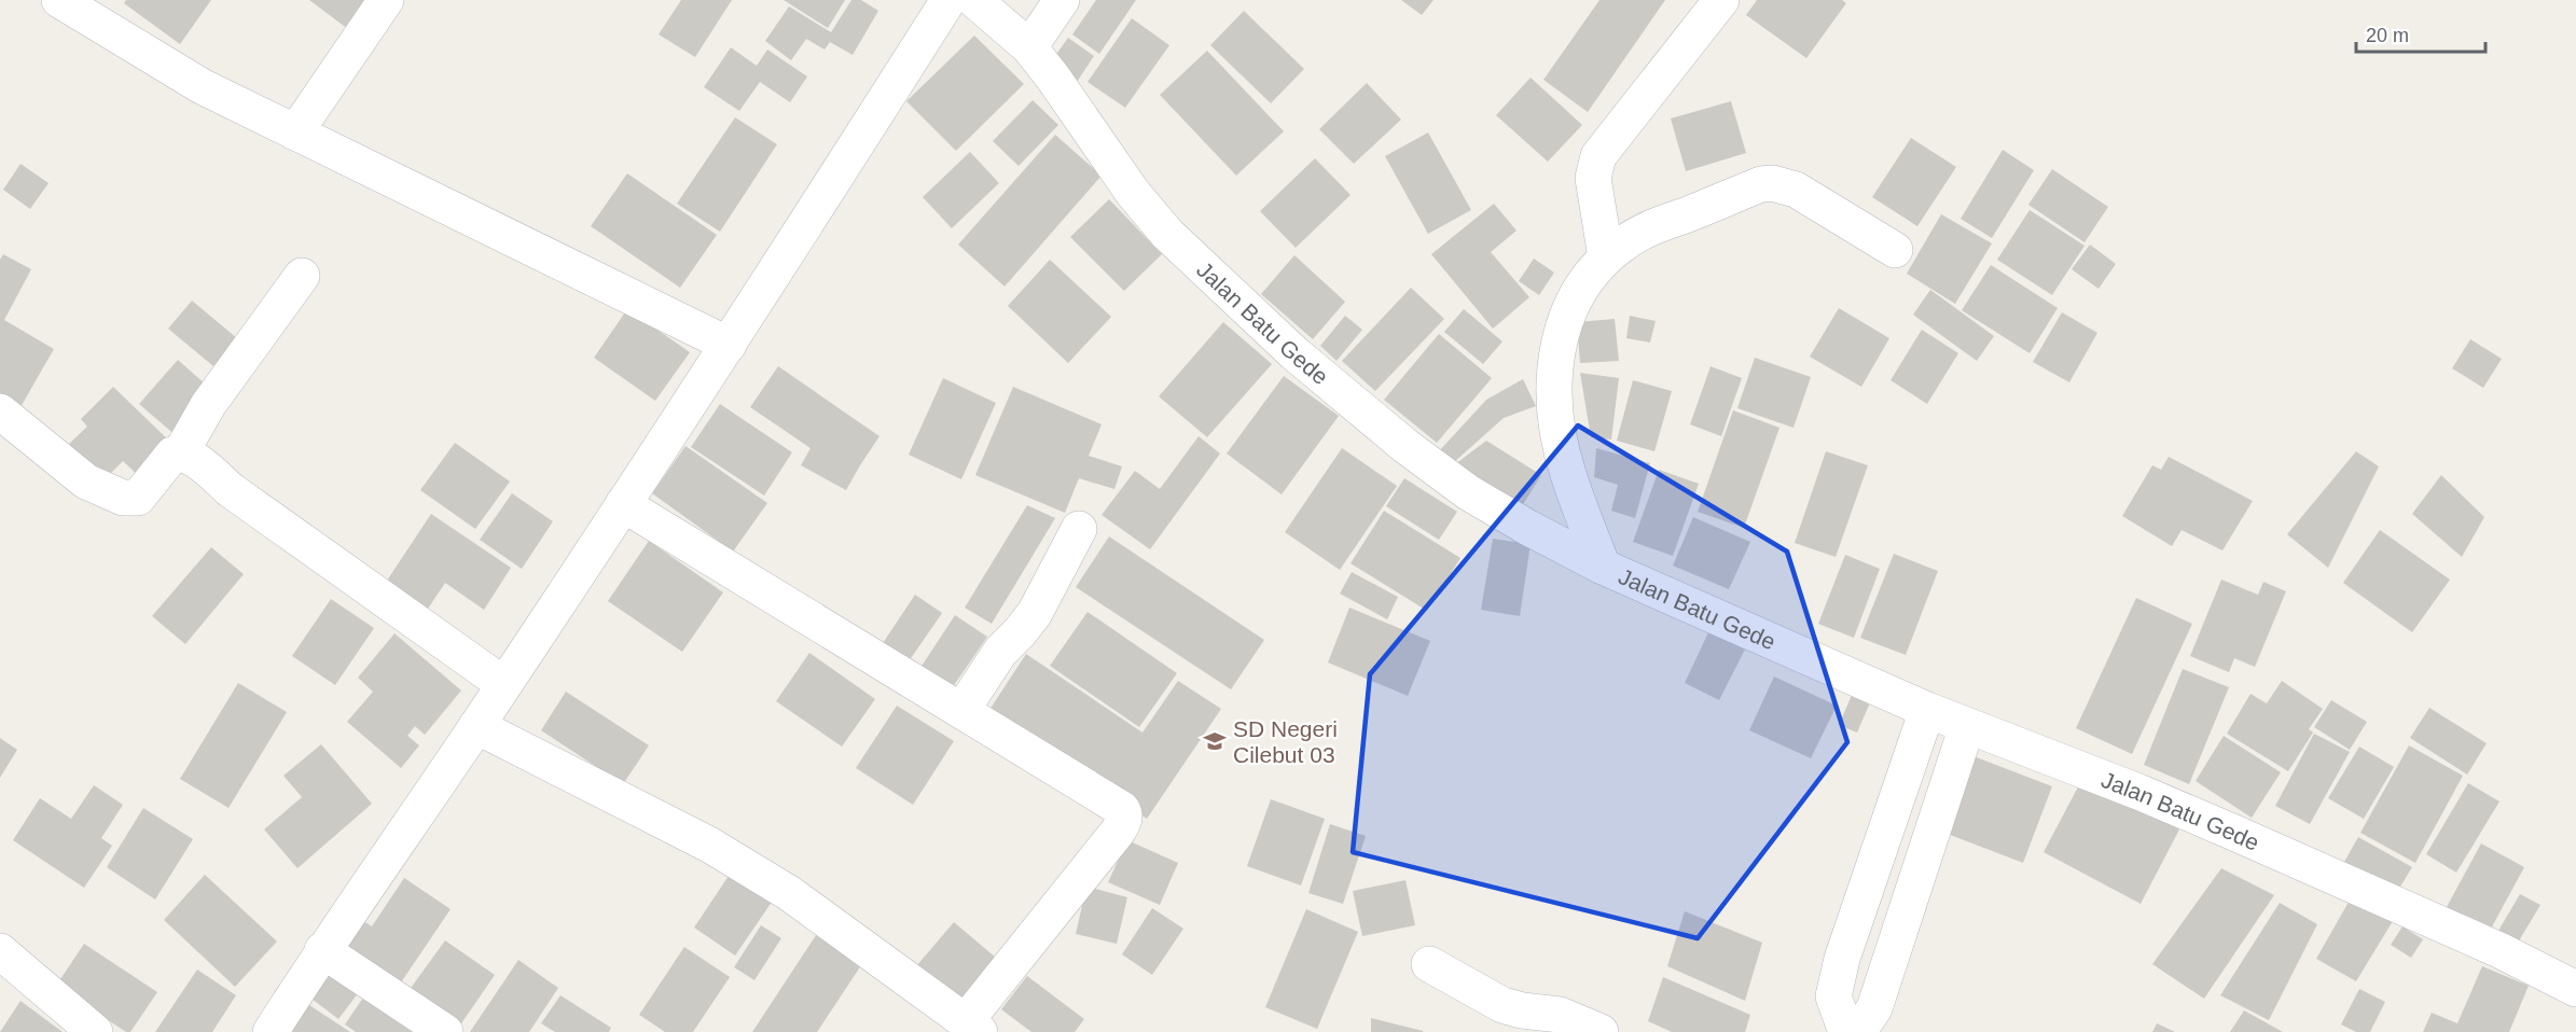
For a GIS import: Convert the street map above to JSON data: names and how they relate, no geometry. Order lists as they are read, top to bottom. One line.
{"streets":{"street":["Jalan Batu Gede"]},"places":{"school or university":["SD Negeri Cilebut 03"]},"scale_bar":"20 m"}
